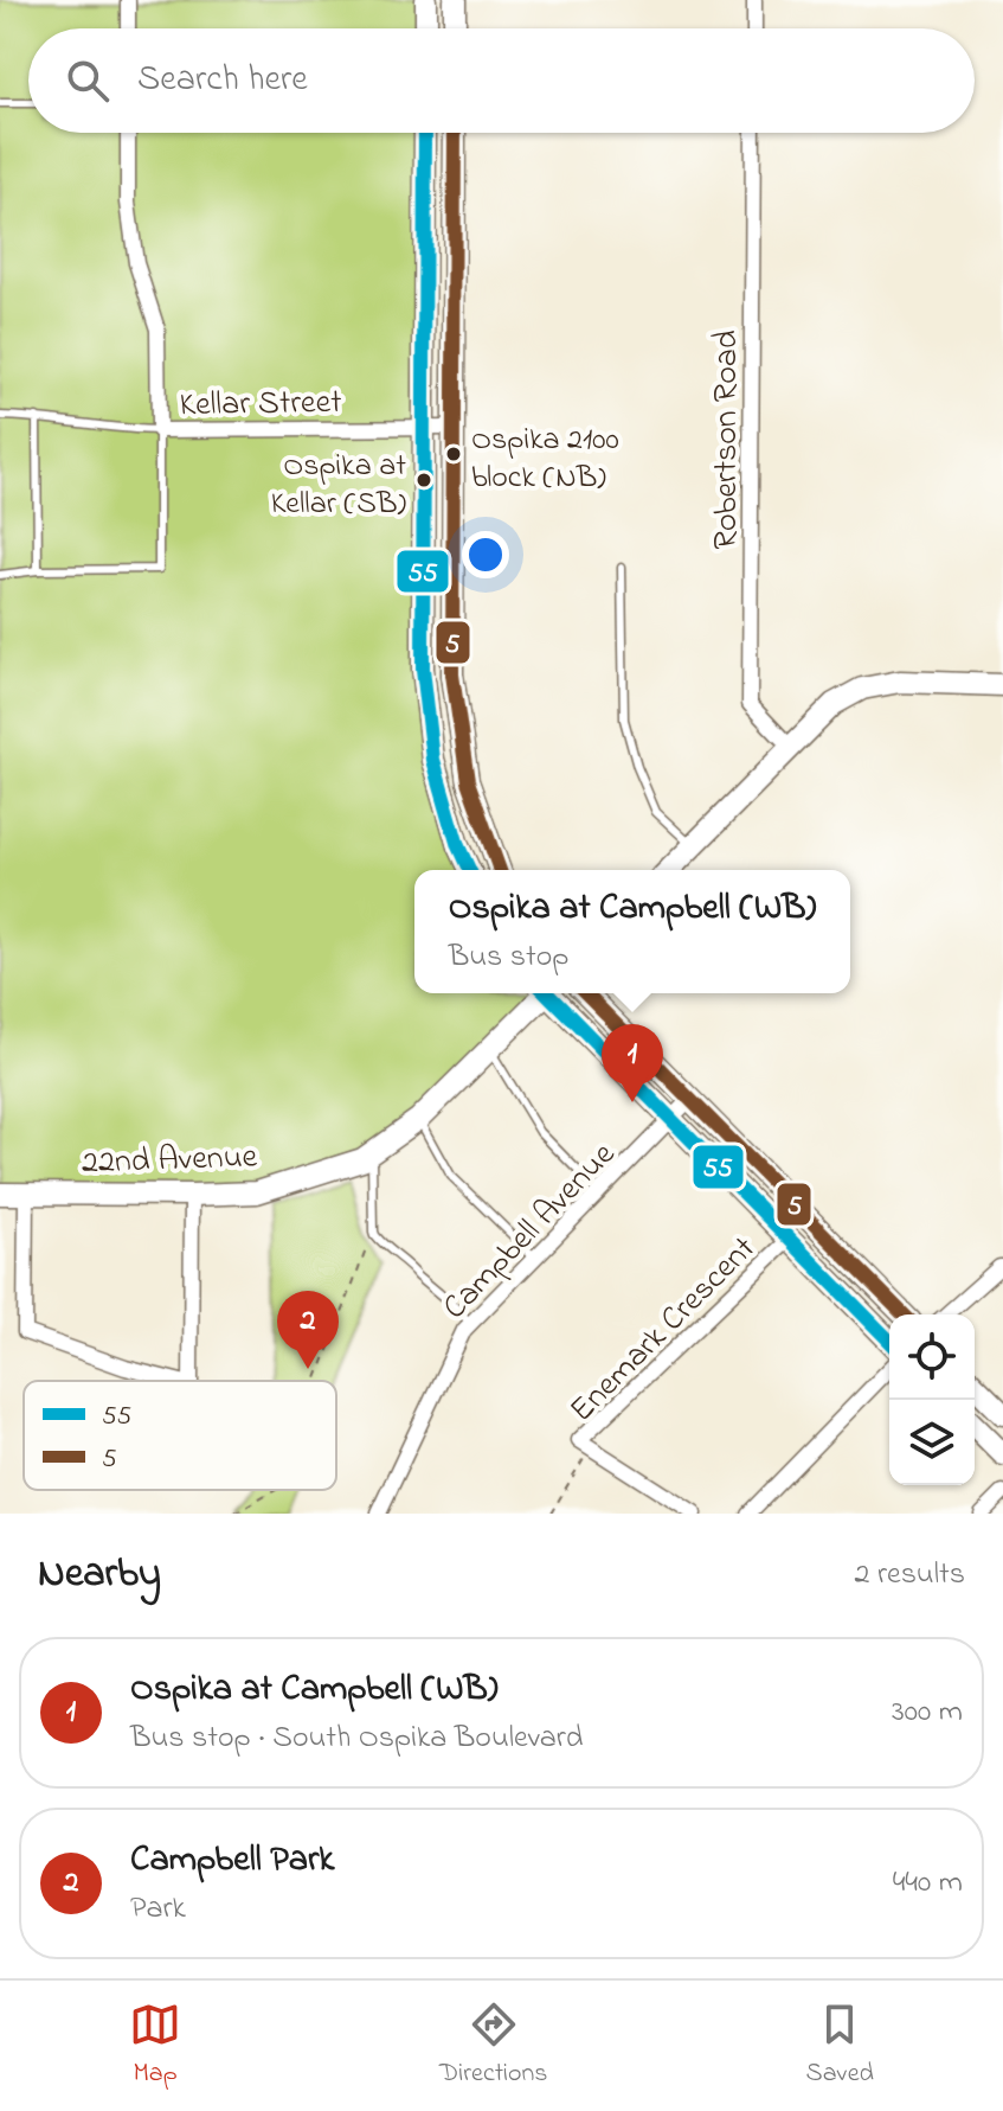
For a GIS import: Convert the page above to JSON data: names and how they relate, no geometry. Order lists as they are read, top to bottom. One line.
{"streets":{"main road":["22nd Avenue"],"street":["Kellar Street","Robertson Road","Campbell Avenue","Enemark Crescent"]},"places":["Ospika 2100 block (NB)","Ospika at Kellar (SB)"],"lines":["transit line 55","transit line 5"],"legend":["55","5"],"page":{"search":"Search here","popup":["Ospika at Campbell (WB)","Bus stop"],"pins":["1","2"],"heading":["Nearby","2 results"],"list":[{"mark":"1","name":"Ospika at Campbell (WB)","note":"Bus stop · South Ospika Boulevard","value":"300 m"},{"mark":"2","name":"Campbell Park","note":"Park","value":"440 m"}],"nav":["Map","Directions","Saved"]}}
